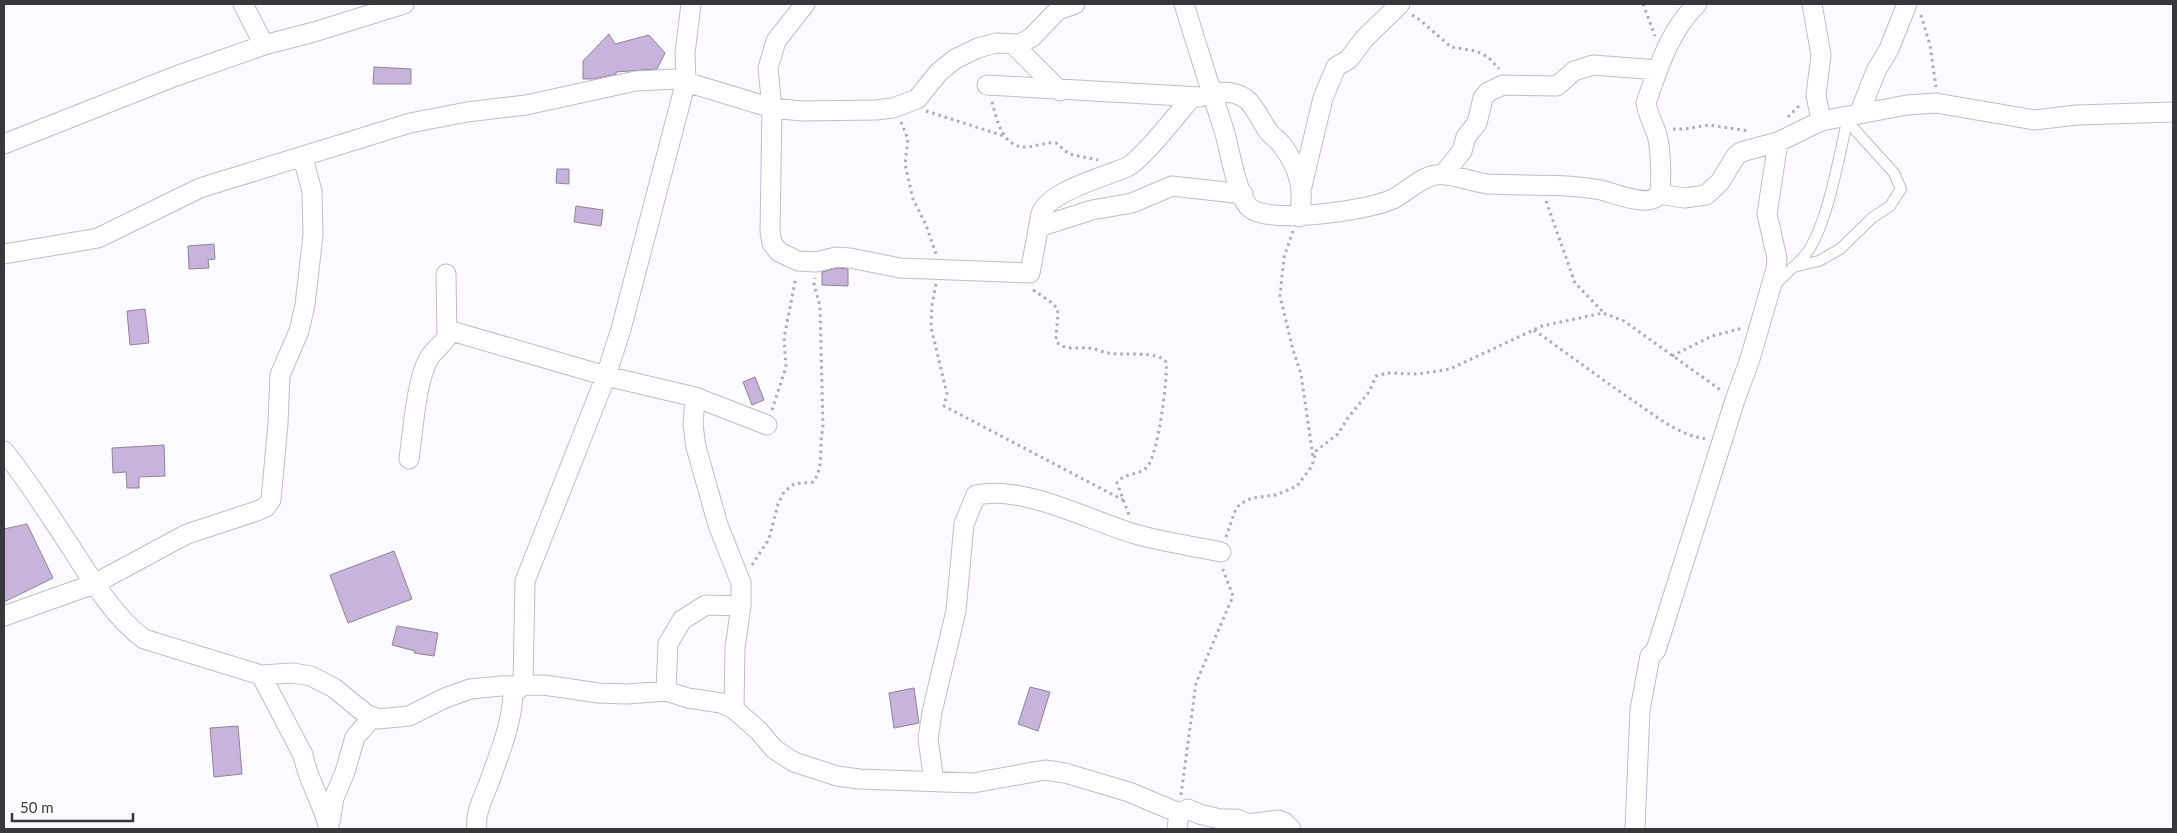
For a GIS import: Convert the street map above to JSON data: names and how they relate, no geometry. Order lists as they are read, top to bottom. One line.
{"scale_bar":"50 m"}
